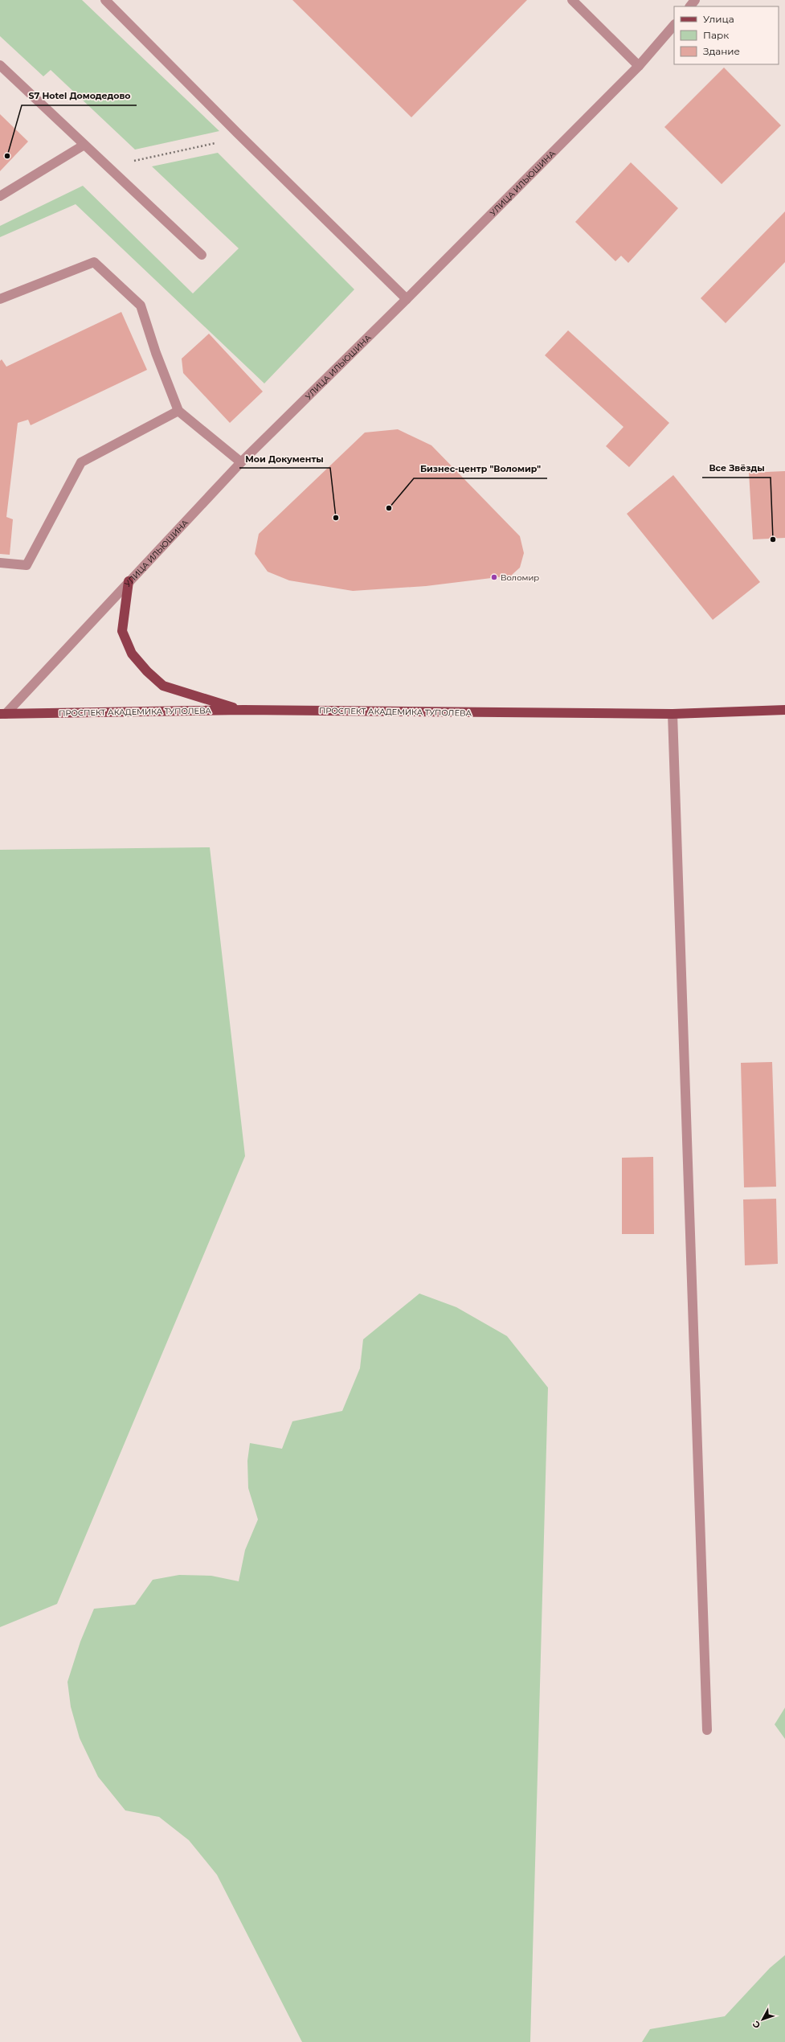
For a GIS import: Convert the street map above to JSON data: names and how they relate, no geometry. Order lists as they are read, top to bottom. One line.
{"streets":{"main road":["ПРОСПЕКТ АКАДЕМИКА ТУПОЛЕВА"],"street":["УЛИЦА ИЛЬЮШИНА"]},"crossings":[["УЛИЦА ИЛЬЮШИНА","ПРОСПЕКТ АКАДЕМИКА ТУПОЛЕВА"]],"places":["S7 Hotel Домодедово","Бизнес-центр \"Воломир\"","Мои Документы","Все Звёзды","Воломир"],"legend":["Улица","Парк","Здание"],"north":"bottom left"}
